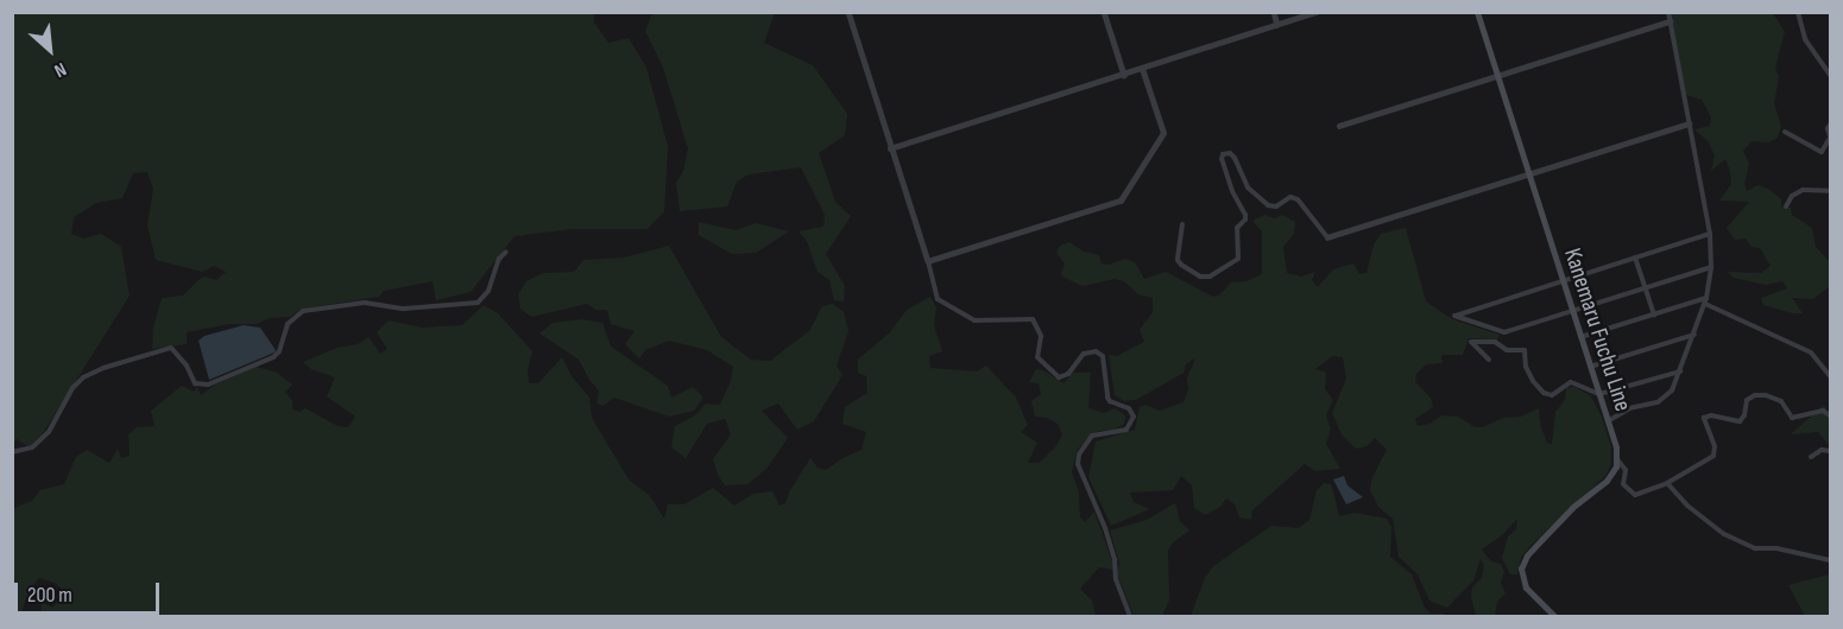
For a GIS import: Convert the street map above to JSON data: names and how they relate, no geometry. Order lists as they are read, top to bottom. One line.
{"streets":{"main road":["Kanemaru Fuchu Line"]},"scale_bar":"200 m","north":"bottom right"}
